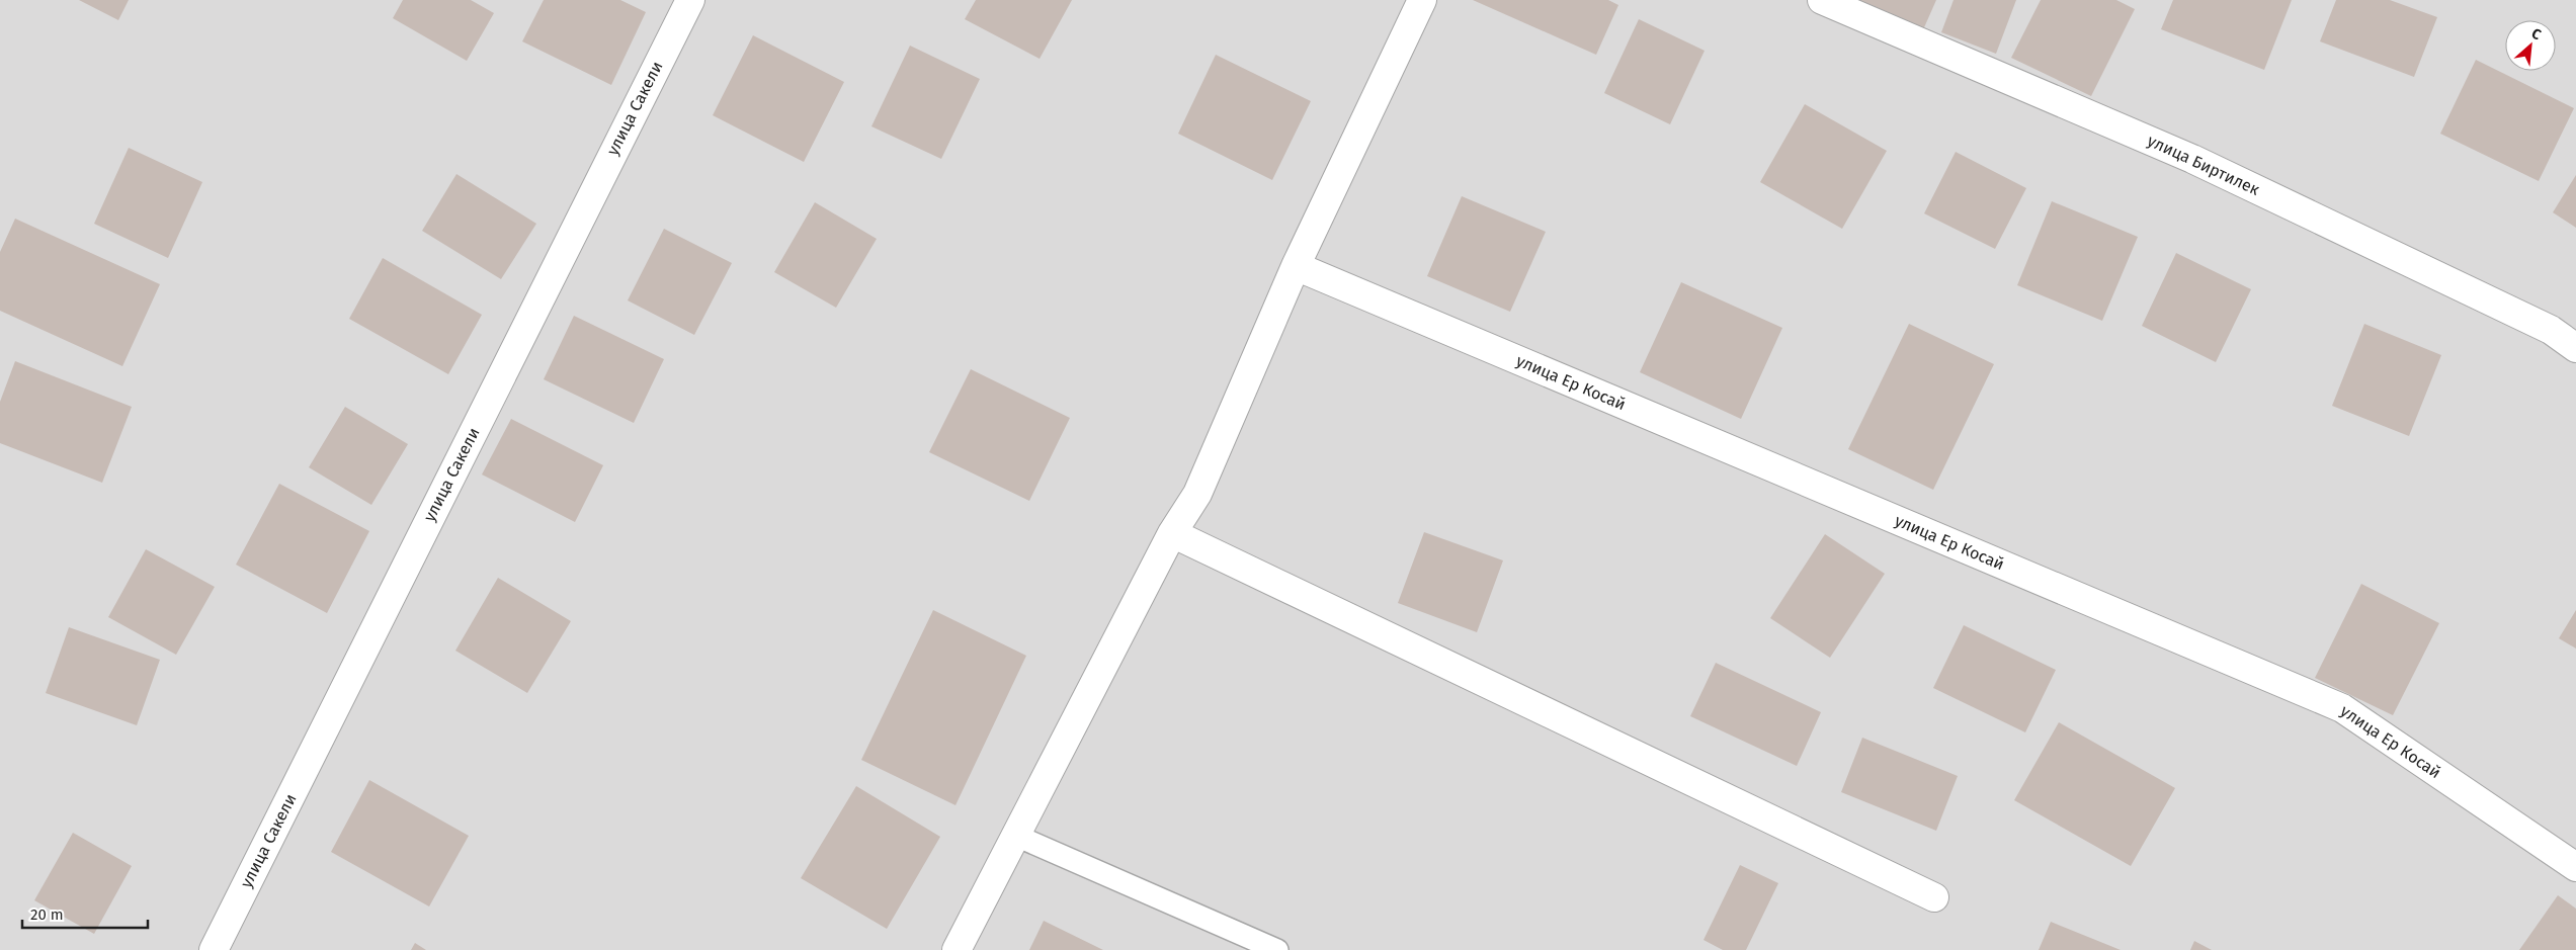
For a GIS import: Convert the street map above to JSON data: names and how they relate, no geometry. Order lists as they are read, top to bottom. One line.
{"streets":{"street":["улица Сакели","улица Биртилек","улица Ер Косай"]},"scale_bar":"20 m","north":"top right"}
